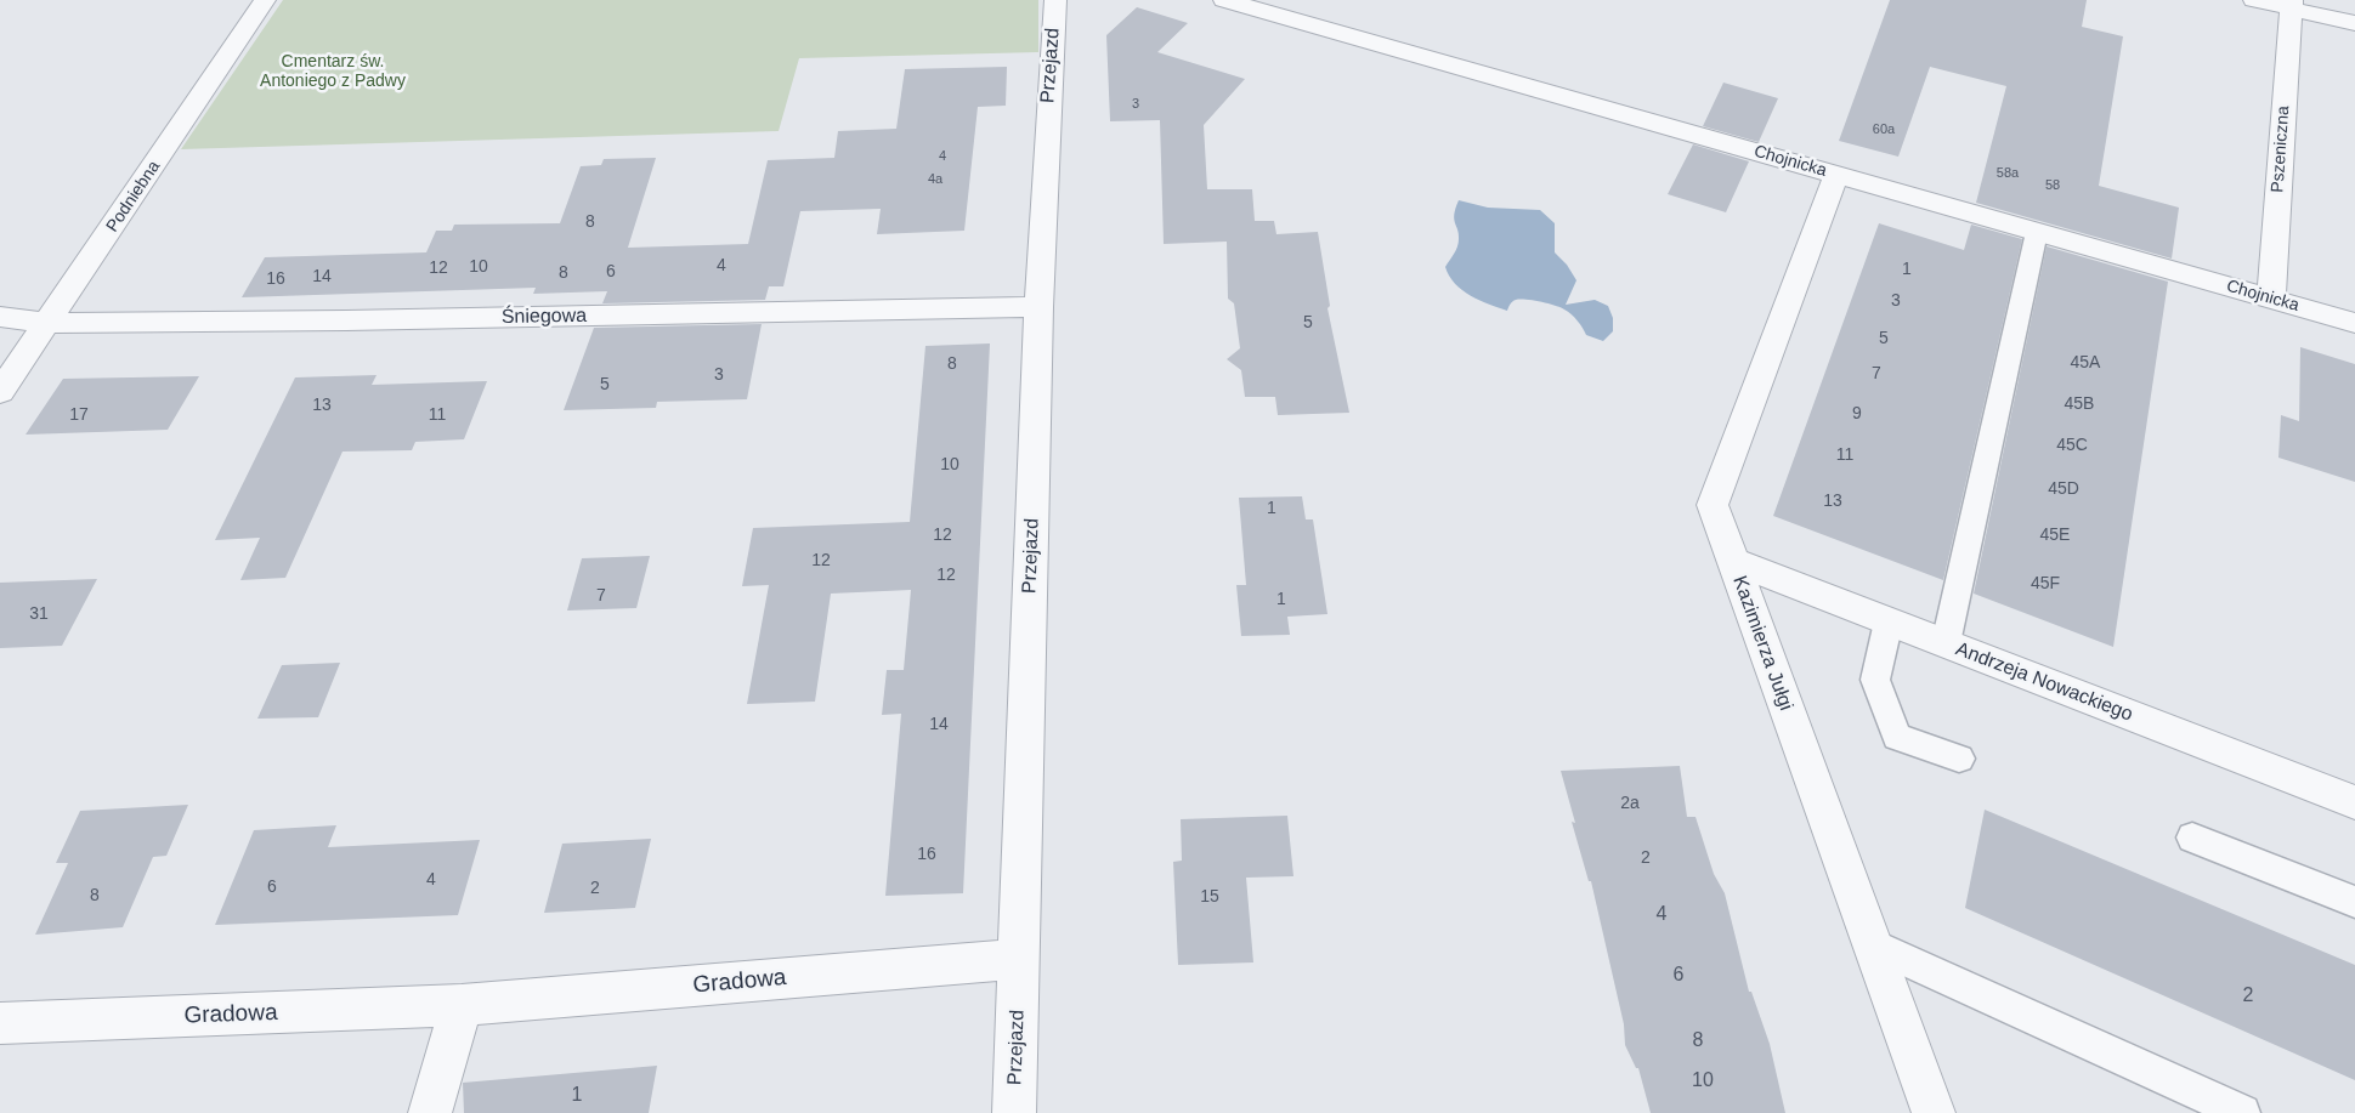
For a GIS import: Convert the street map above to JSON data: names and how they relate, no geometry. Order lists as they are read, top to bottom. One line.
{"streets":{"street":["Przejazd","Pszeniczna","Chojnicka","Podniebna","Śniegowa","Kazimierza Jułgi","Andrzeja Nowackiego","Gradowa"]},"crossings":[["Przejazd","Śniegowa"],["Przejazd","Gradowa"],["Pszeniczna","Chojnicka"],["Chojnicka","Kazimierza Jułgi"],["Podniebna","Śniegowa"],["Kazimierza Jułgi","Andrzeja Nowackiego"]],"parks":["Cmentarz św. Antoniego z Padwy"],"house_numbers":["3","60a","4","58a","4a","58","8","4","10","12","1","6","8","14","16","3","5","5","45A","8","7","3","5","45B","13","9","17","11","45C","11","10","45D","13","1","12","45E","12","12","45F","7","1","31","14","2a","16","2","4","6","2","8","15","4","6","2","8","10","1"]}
